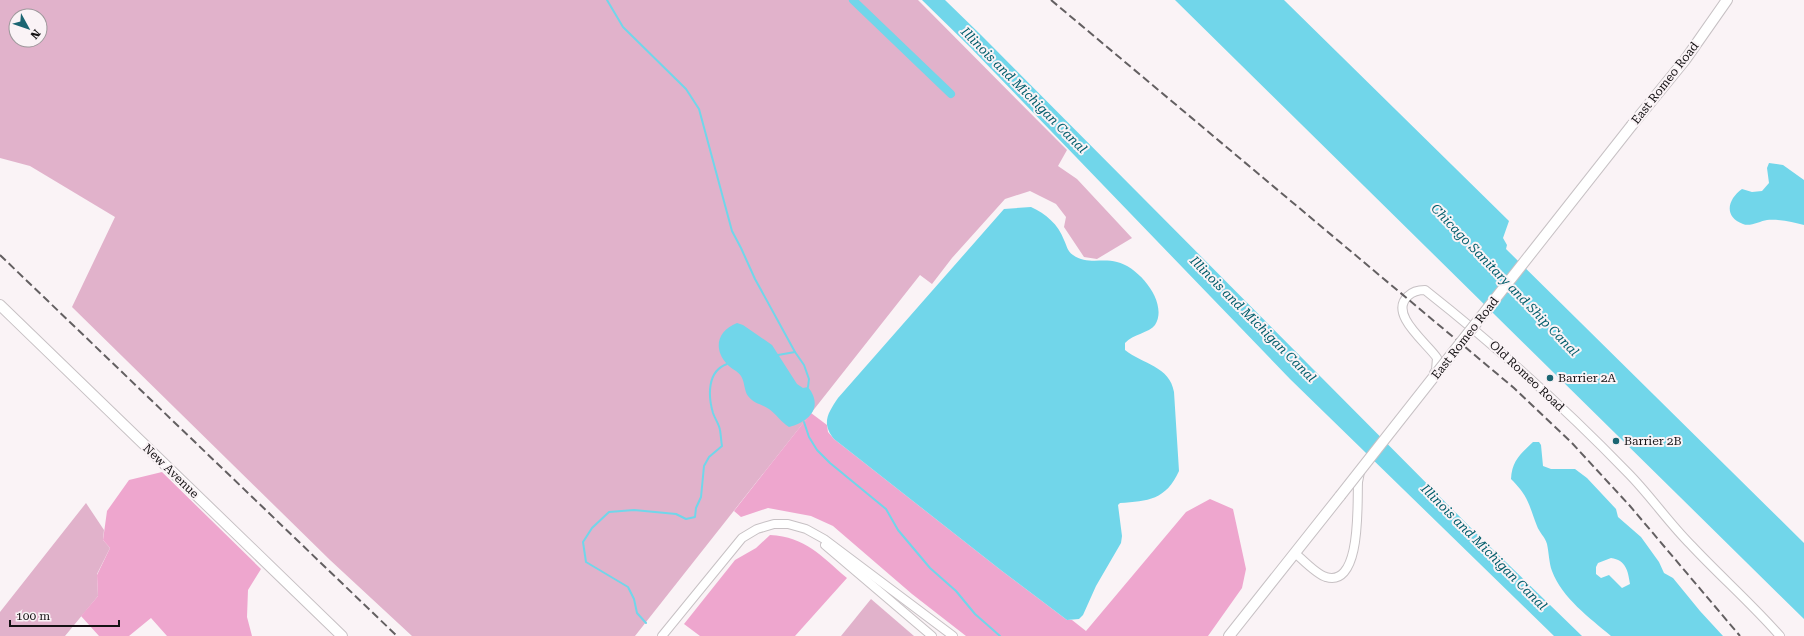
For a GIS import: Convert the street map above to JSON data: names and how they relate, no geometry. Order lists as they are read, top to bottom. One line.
{"streets":{"main road":["East Romeo Road","New Avenue"],"street":["Old Romeo Road"]},"crossings":[["East Romeo Road","Old Romeo Road"]],"water":["Illinois and Michigan Canal","Chicago Sanitary and Ship Canal"],"places":["Barrier 2A","Barrier 2B"],"scale_bar":"100 m","north":"bottom right"}
